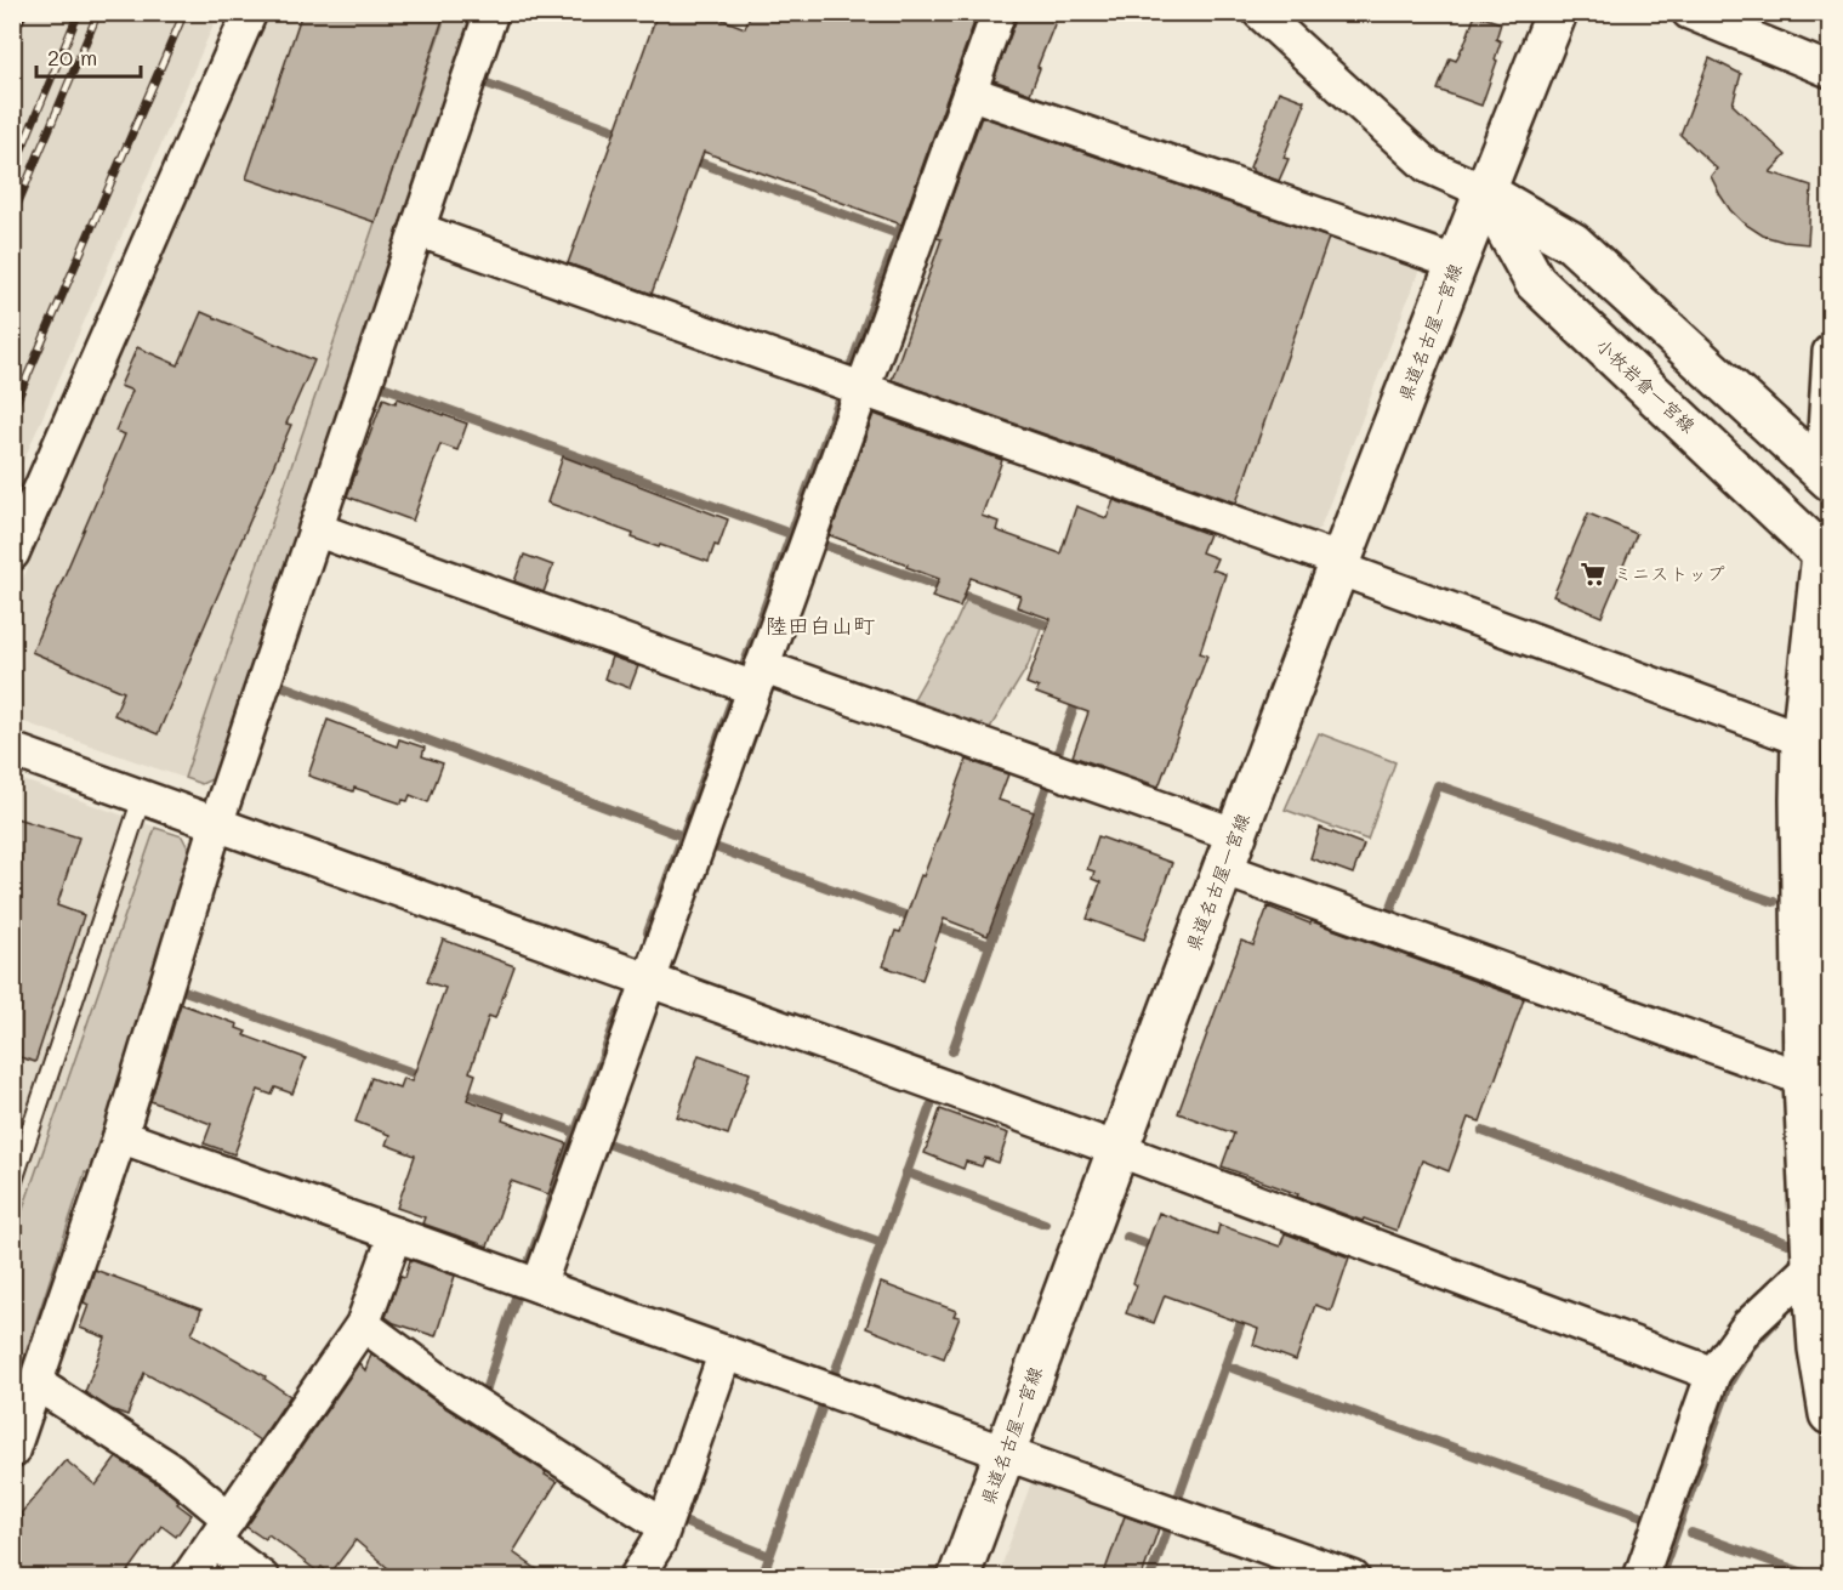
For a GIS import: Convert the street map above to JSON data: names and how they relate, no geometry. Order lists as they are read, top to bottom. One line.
{"streets":{"main road":["県道名古屋一宮線","小牧岩倉一宮線"]},"crossings":[["県道名古屋一宮線","小牧岩倉一宮線"]],"districts":["陸田白山町"],"places":{"supermarket":["ミニストップ"]},"scale_bar":"20 m"}
